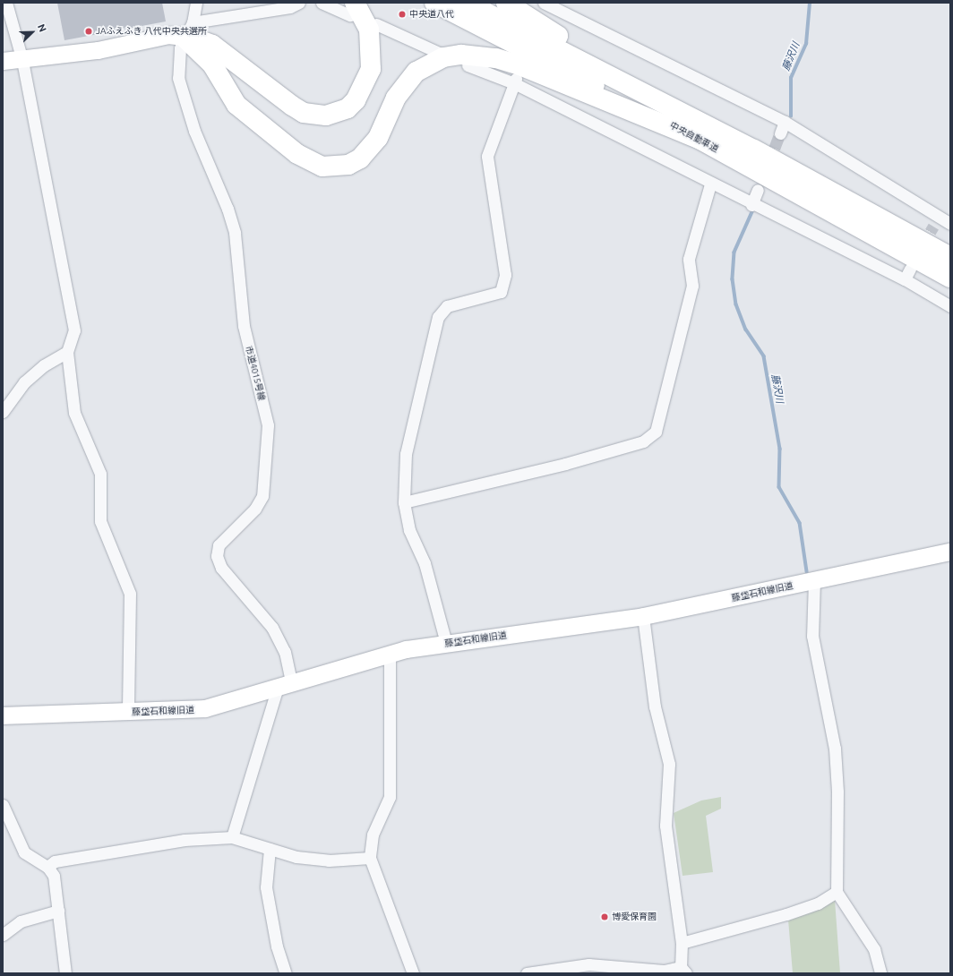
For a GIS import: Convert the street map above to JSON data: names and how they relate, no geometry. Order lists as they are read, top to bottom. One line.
{"streets":{"highway":["中央自動車道"],"street":["市道4015号線","藤垈石和線旧道"]},"crossings":[["市道4015号線","藤垈石和線旧道"]],"water":["藤沢川"],"places":["中央道八代","JAふえふき 八代中央共選所","博愛保育園"],"north":"top right"}
